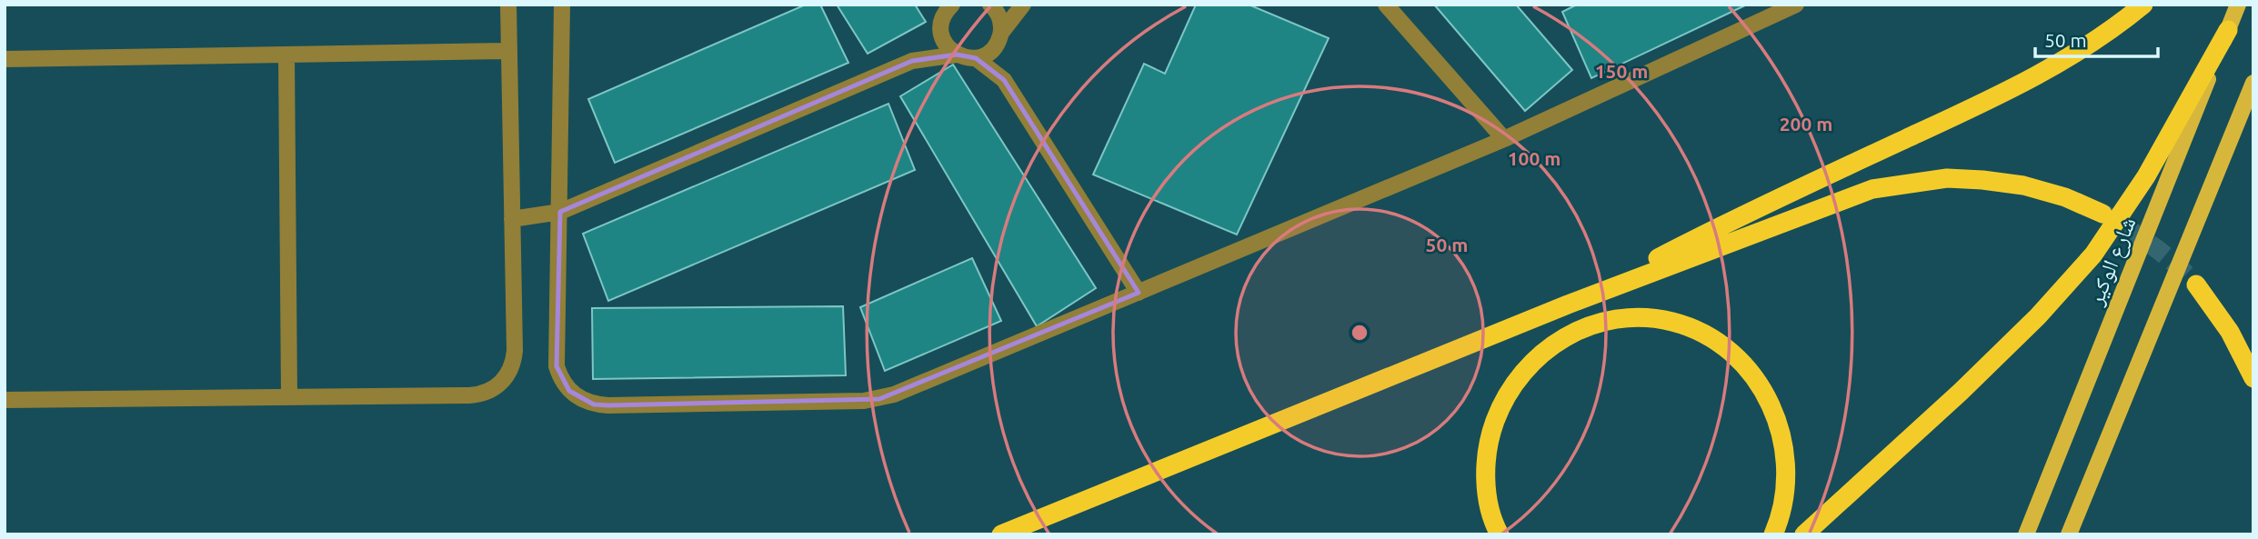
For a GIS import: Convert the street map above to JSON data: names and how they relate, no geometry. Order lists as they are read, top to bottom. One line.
{"streets":{"main road":["شارع الوكير"]},"scale_bar":"50 m","rings":["150 m","200 m","100 m","50 m"]}
